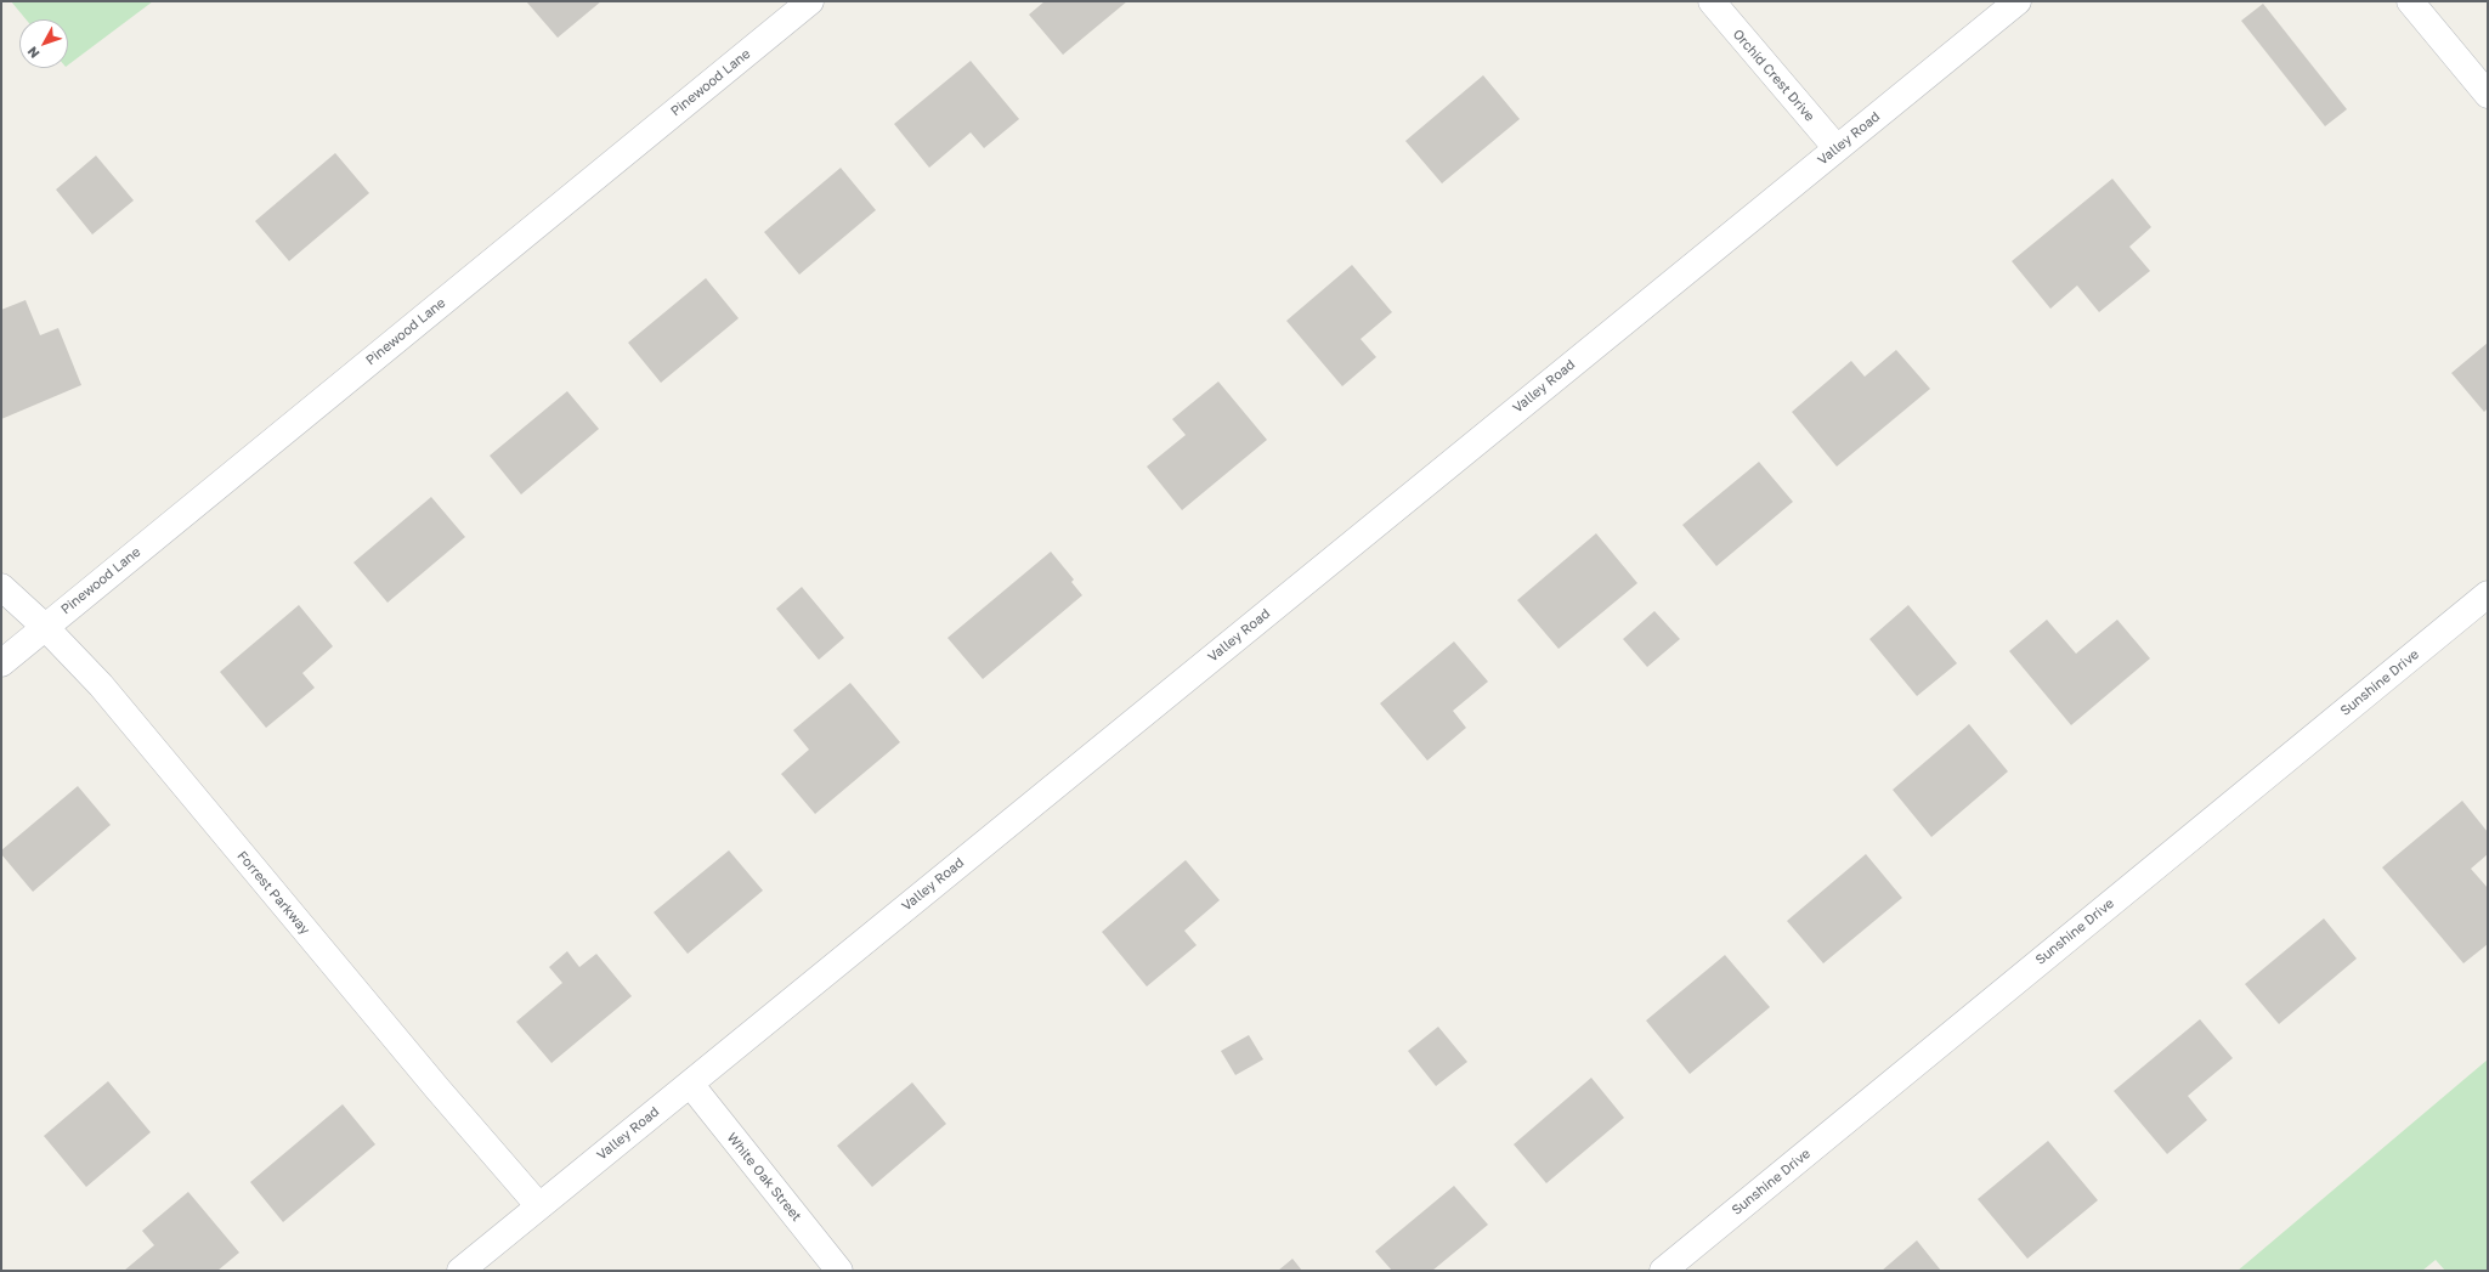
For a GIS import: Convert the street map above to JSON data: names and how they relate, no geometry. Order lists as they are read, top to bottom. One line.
{"streets":{"street":["Orchid Crest Drive","Pinewood Lane","Valley Road","Sunshine Drive","Forrest Parkway","White Oak Street"]},"crossings":[["Orchid Crest Drive","Valley Road"],["Pinewood Lane","Forrest Parkway"],["Valley Road","Forrest Parkway"],["Valley Road","White Oak Street"]],"north":"bottom left"}
